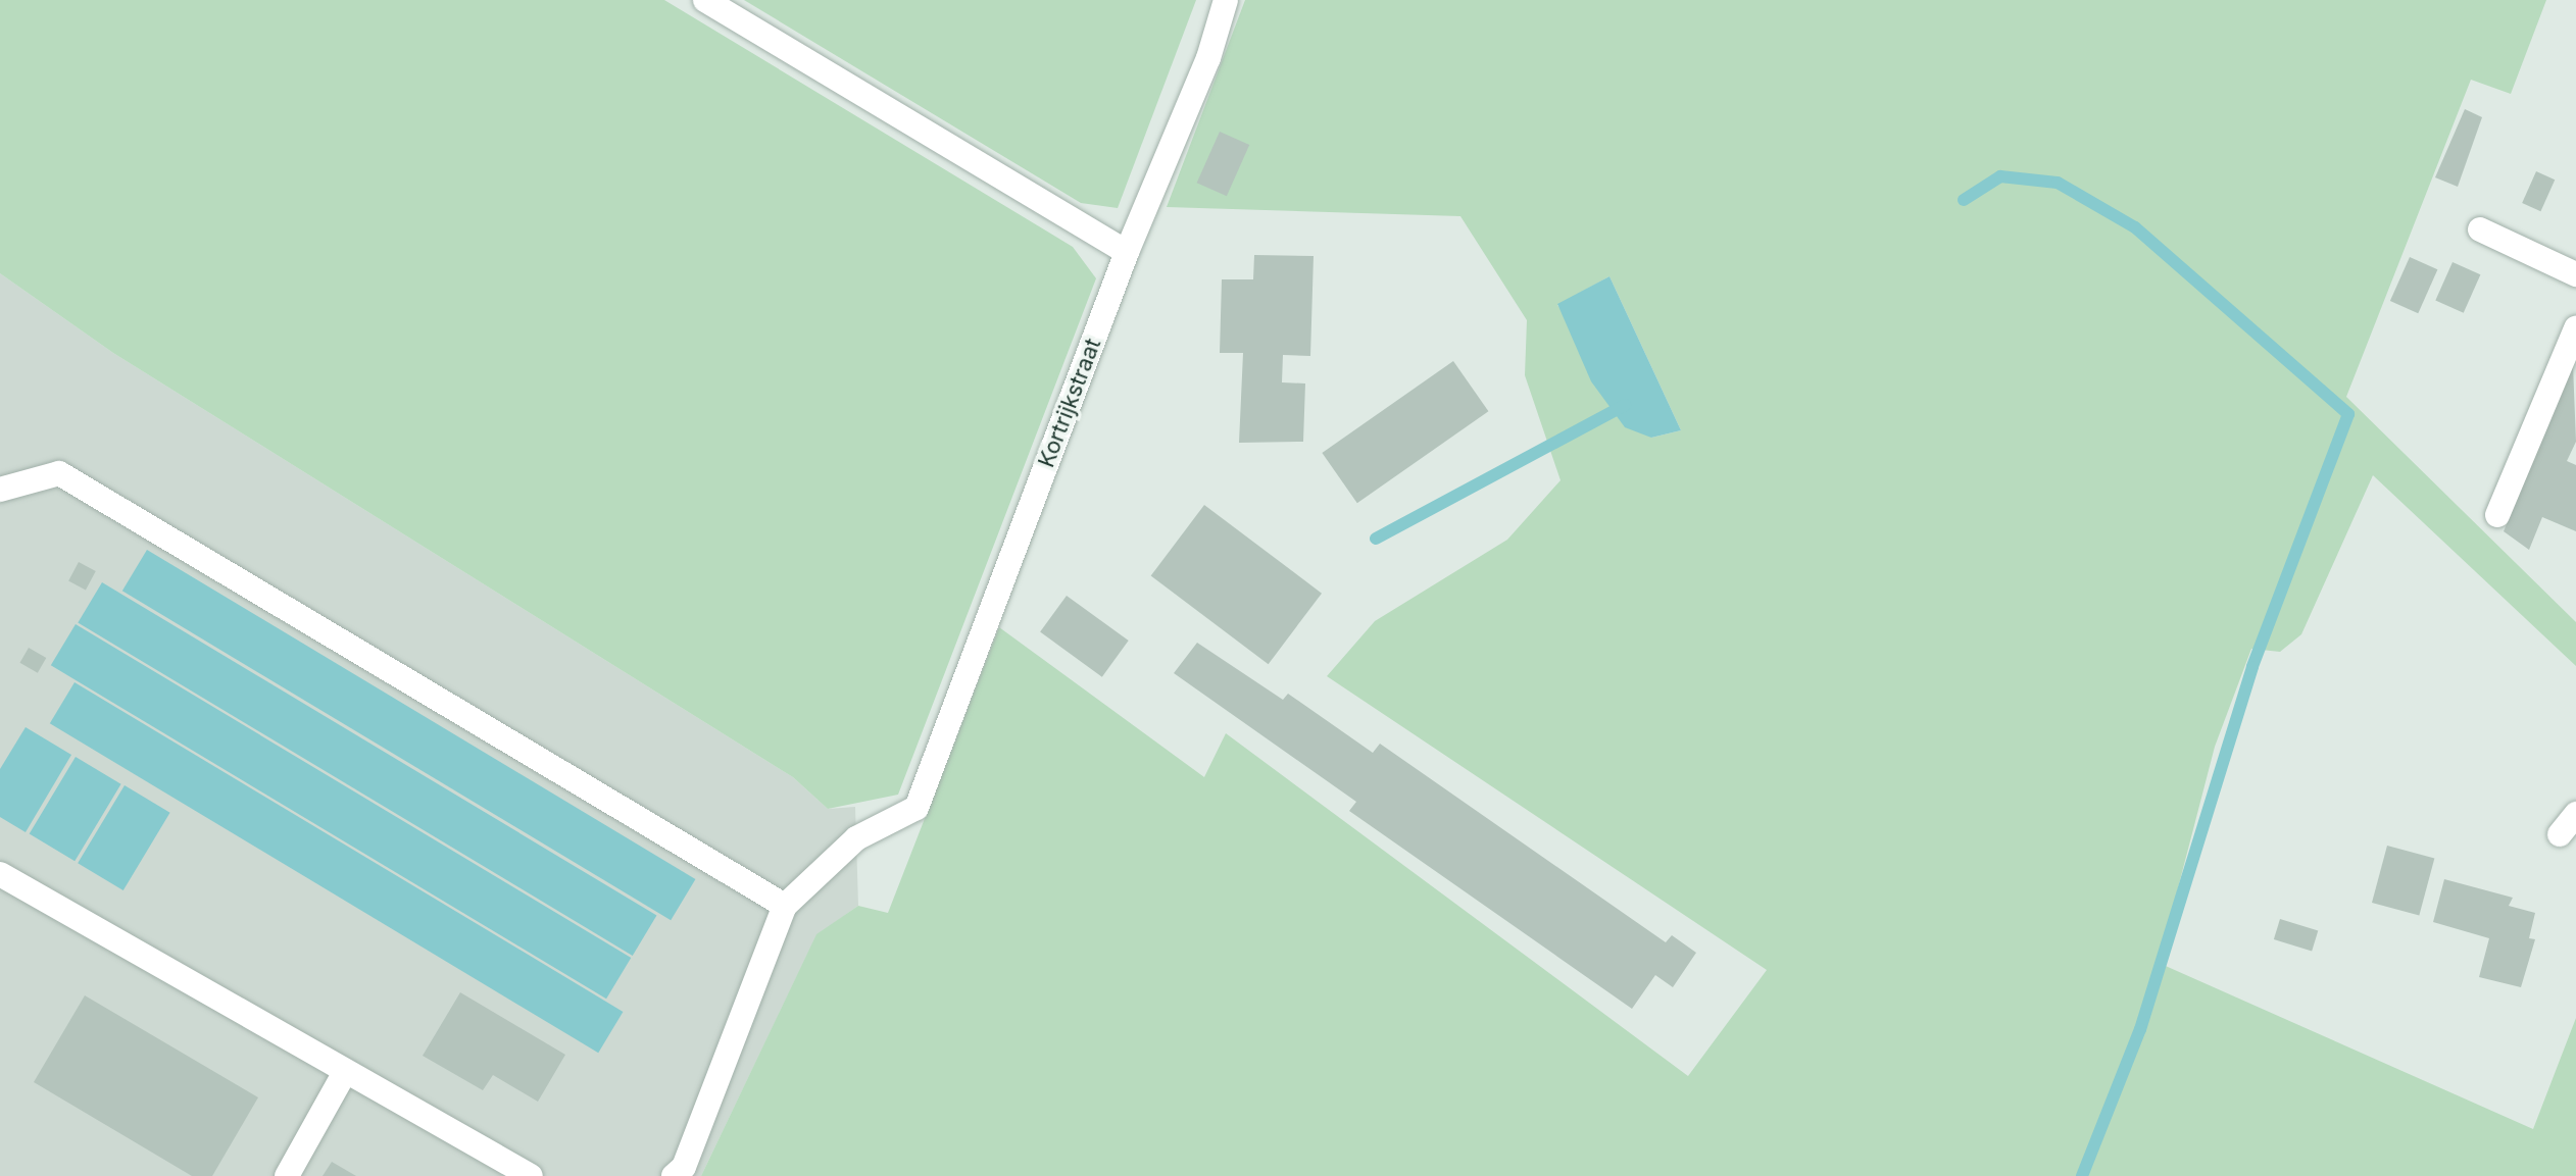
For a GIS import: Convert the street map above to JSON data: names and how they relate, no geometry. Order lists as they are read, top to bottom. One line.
{"streets":{"street":["Kortrijkstraat"]}}
